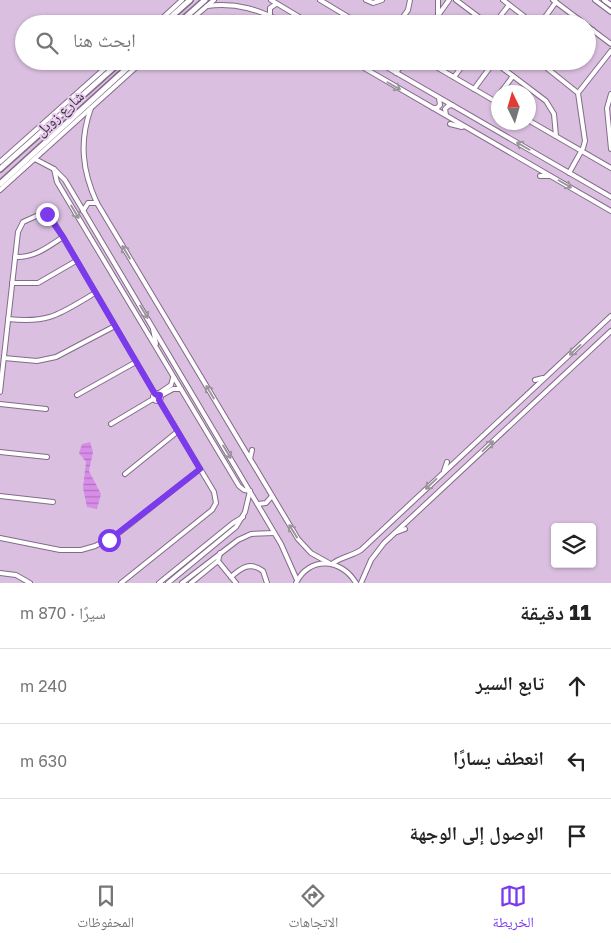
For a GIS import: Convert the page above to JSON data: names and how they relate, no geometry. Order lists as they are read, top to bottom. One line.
{"streets":{"main road":["شارع زويل"]},"north":"top","page":{"search":"ابحث هنا","heading":["11 دقيقة","سيرًا · 870 m"],"list":[["تابع السير","240 m"],["انعطف يسارًا","630 m"],"الوصول إلى الوجهة"],"nav":["الخريطة","الاتجاهات","المحفوظات"]}}
